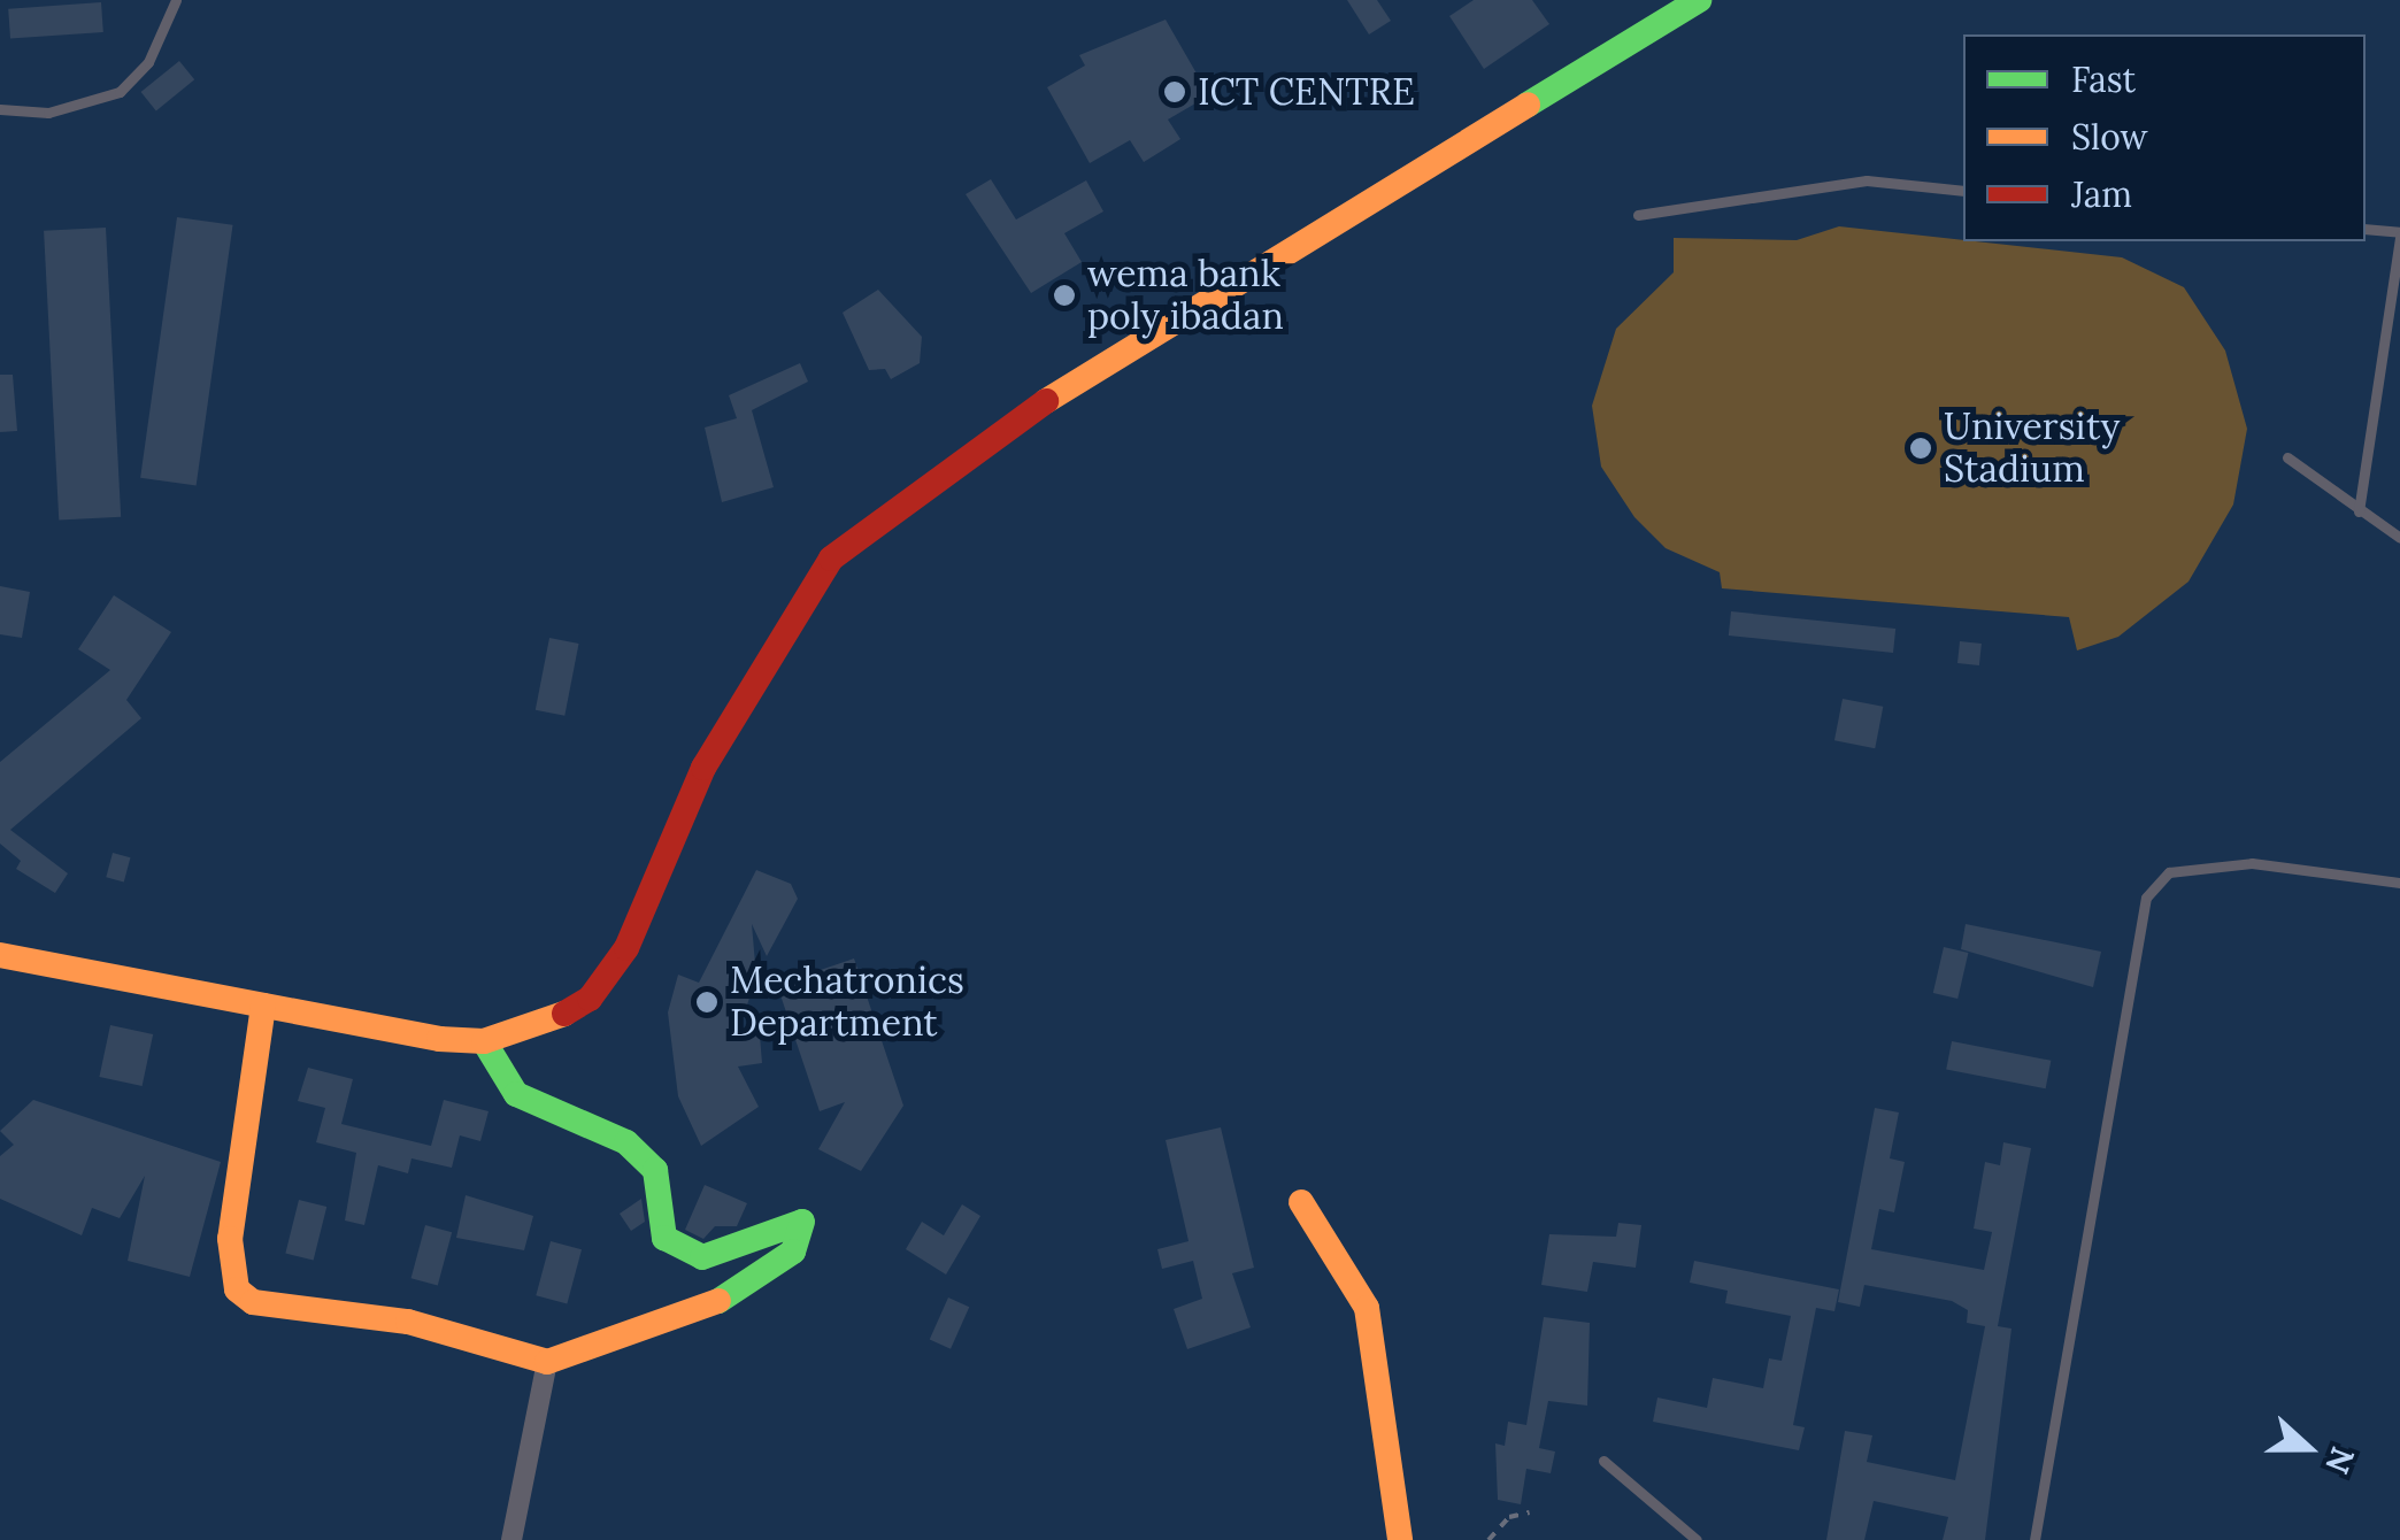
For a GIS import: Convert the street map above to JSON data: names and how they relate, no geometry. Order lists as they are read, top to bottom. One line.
{"places":["ICT CENTRE","wema bank poly ibadan","University Stadium","Mechatronics Department"],"legend":["Fast","Slow","Jam"],"north":"right"}
